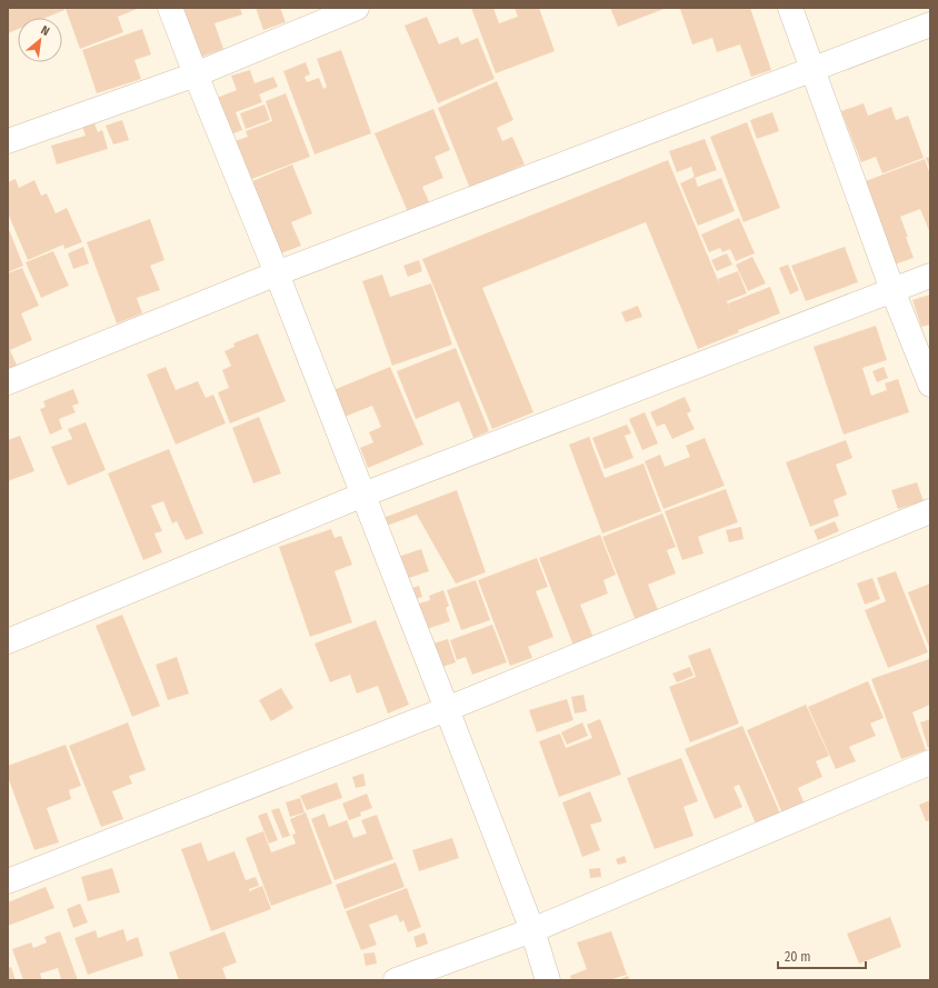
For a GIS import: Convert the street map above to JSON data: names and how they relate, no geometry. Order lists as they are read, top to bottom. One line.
{"scale_bar":"20 m","north":"top right"}
